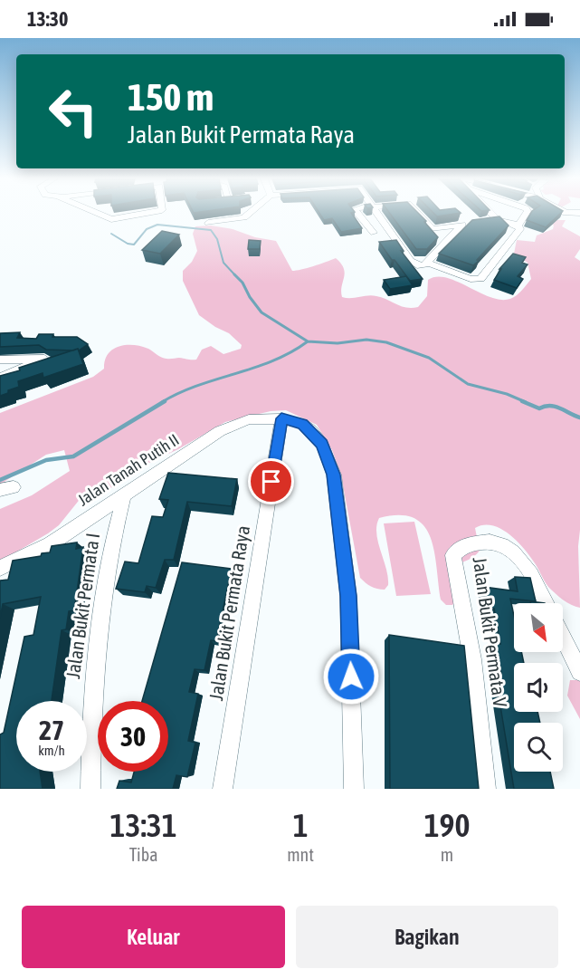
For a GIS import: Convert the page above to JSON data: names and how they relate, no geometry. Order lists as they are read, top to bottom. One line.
{"streets":{"street":["Jalan Tanah Putih II","Jalan Bukit Permata I","Jalan Bukit Permata Raya","Jalan Bukit Permata V"]},"crossings":[["Jalan Tanah Putih II","Jalan Bukit Permata I"],["Jalan Tanah Putih II","Jalan Bukit Permata Raya"]],"north":"bottom right","page":{"status":"13:30","turn":["150 m","Jalan Bukit Permata Raya"],"speed":"27 km/h","limit":"30","eta":["13:31","Tiba","1","mnt","190","m"],"buttons":["Keluar","Bagikan"]}}
